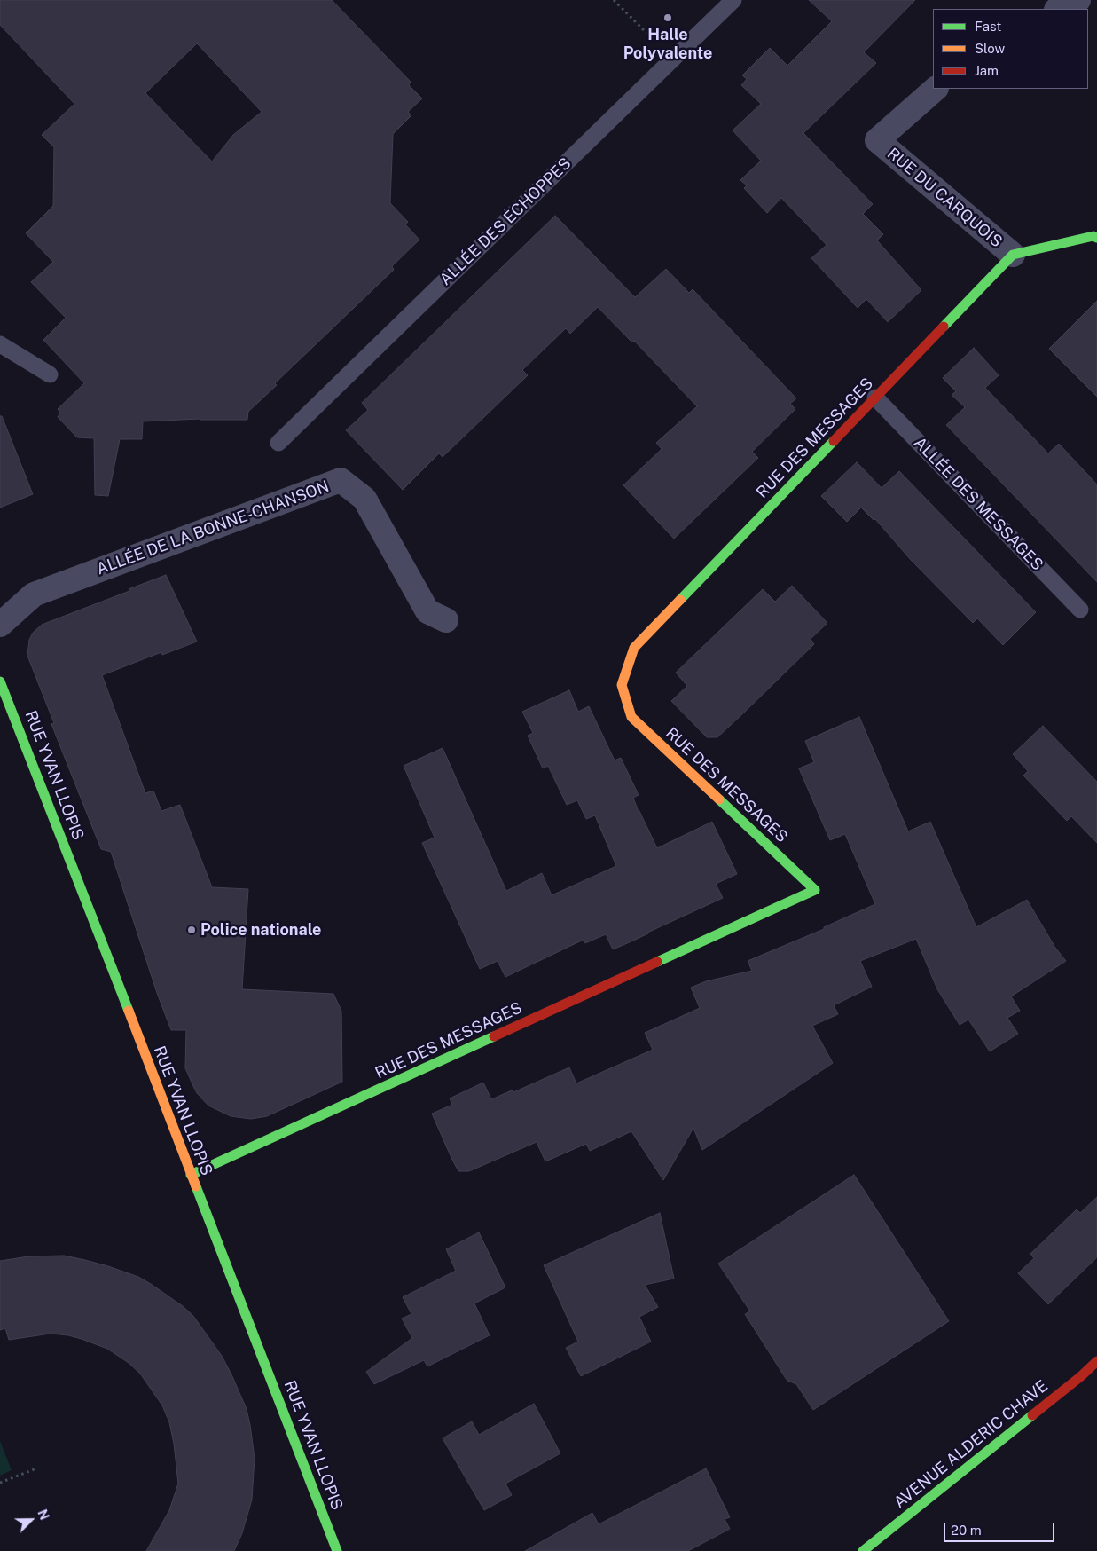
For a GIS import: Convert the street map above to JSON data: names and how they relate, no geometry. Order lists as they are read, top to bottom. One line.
{"streets":{"street":["RUE DU CARQUOIS","RUE DES MESSAGES","ALLÉE DE LA BONNE-CHANSON","RUE YVAN LLOPIS","AVENUE ALDERIC CHAVE"],"lane":["ALLÉE DES ÉCHOPPES","ALLÉE DES MESSAGES"]},"crossings":[["RUE DU CARQUOIS","RUE DES MESSAGES"],["RUE DES MESSAGES","ALLÉE DES MESSAGES"],["RUE DES MESSAGES","RUE YVAN LLOPIS"]],"places":["Halle Polyvalente","Police nationale"],"legend":["Fast","Slow","Jam"],"scale_bar":"20 m","north":"top right"}
